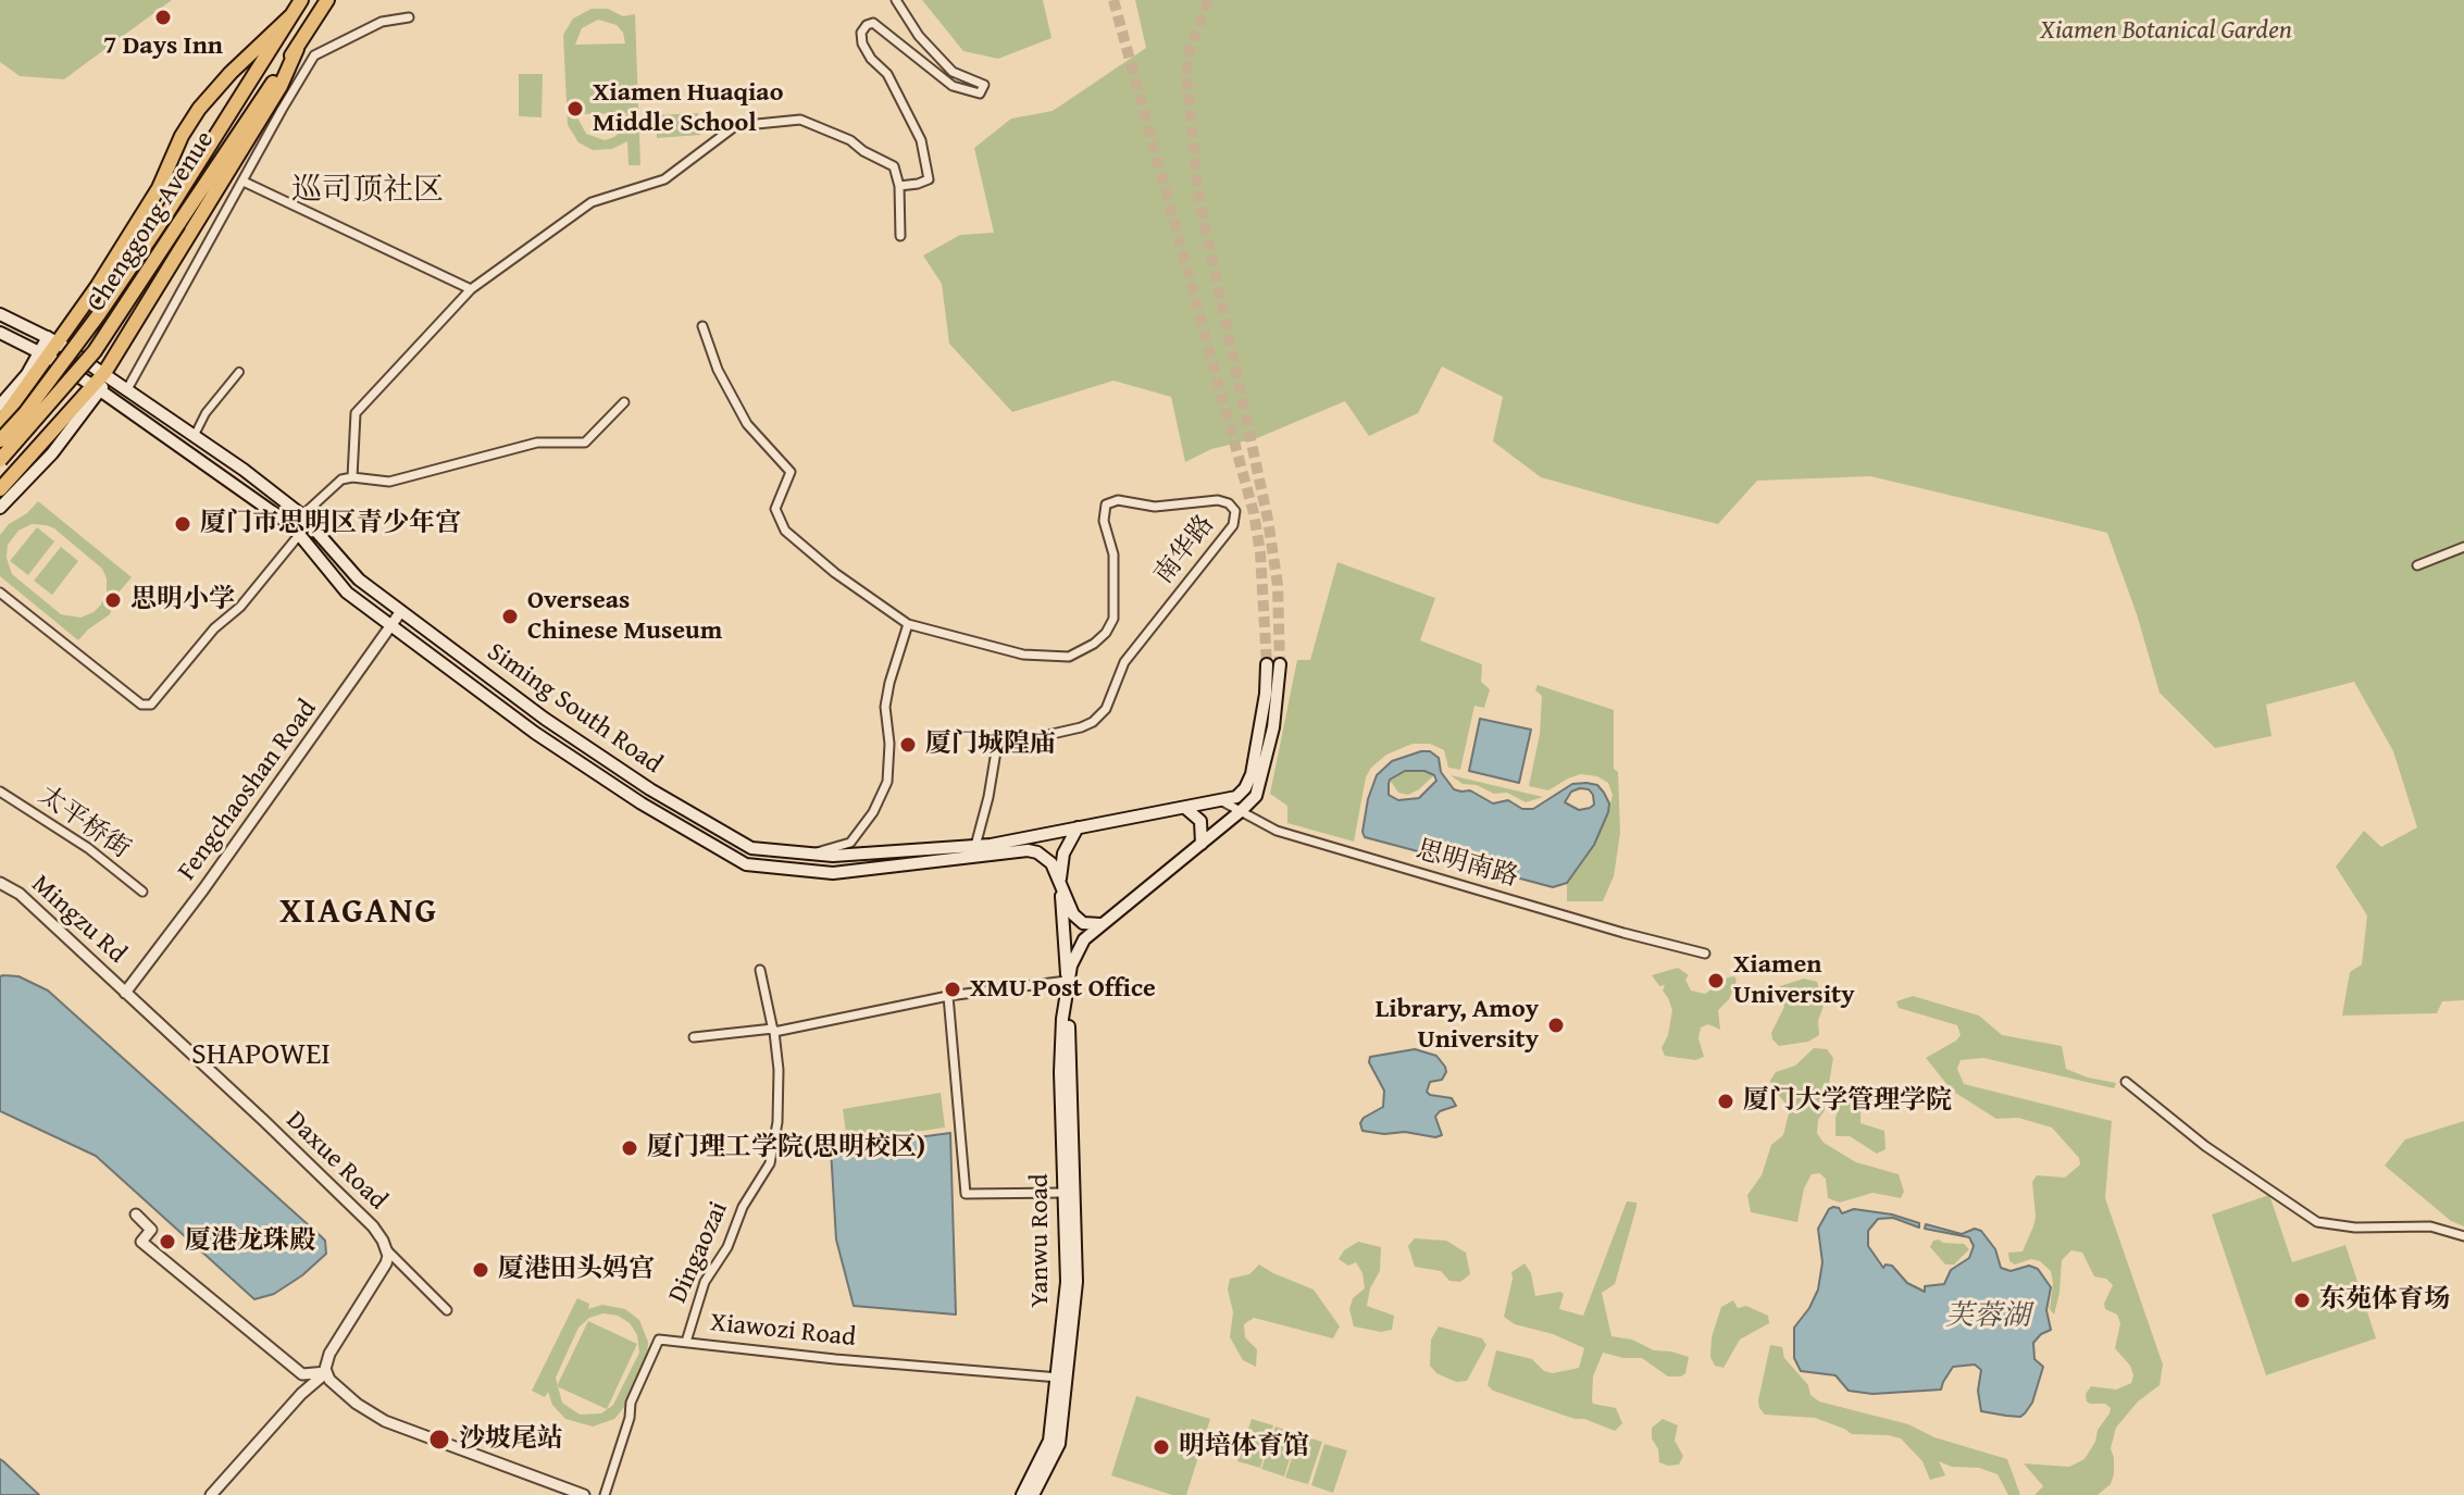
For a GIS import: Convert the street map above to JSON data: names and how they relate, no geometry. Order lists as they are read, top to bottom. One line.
{"streets":{"highway":["Chenggong Avenue"],"main road":["Siming South Road","Yanwu Road"],"street":["南华路","Fengchaoshan Road","太平桥街","思明南路","Mingzu Rd","Daxue Road","Dingaozai","Xiawozi Road"]},"crossings":[["南华路","Siming South Road"],["Siming South Road","Fengchaoshan Road"],["Siming South Road","思明南路"],["Siming South Road","Yanwu Road"],["Fengchaoshan Road","Mingzu Rd"],["Fengchaoshan Road","Daxue Road"],["Mingzu Rd","Daxue Road"],["Yanwu Road","Xiawozi Road"],["Dingaozai","Xiawozi Road"]],"districts":["巡司顶社区","XIAGANG","SHAPOWEI"],"water":["芙蓉湖"],"parks":["Xiamen Botanical Garden"],"places":["7 Days Inn","Xiamen Huaqiao Middle School","厦门市思明区青少年宫","思明小学","Overseas Chinese Museum","厦门城隍庙","Xiamen University","XMU Post Office","Library, Amoy University","厦门大学管理学院","厦门理工学院(思明校区)","厦港龙珠殿","厦港田头妈宫","东苑体育场","沙坡尾站","明培体育馆"]}
